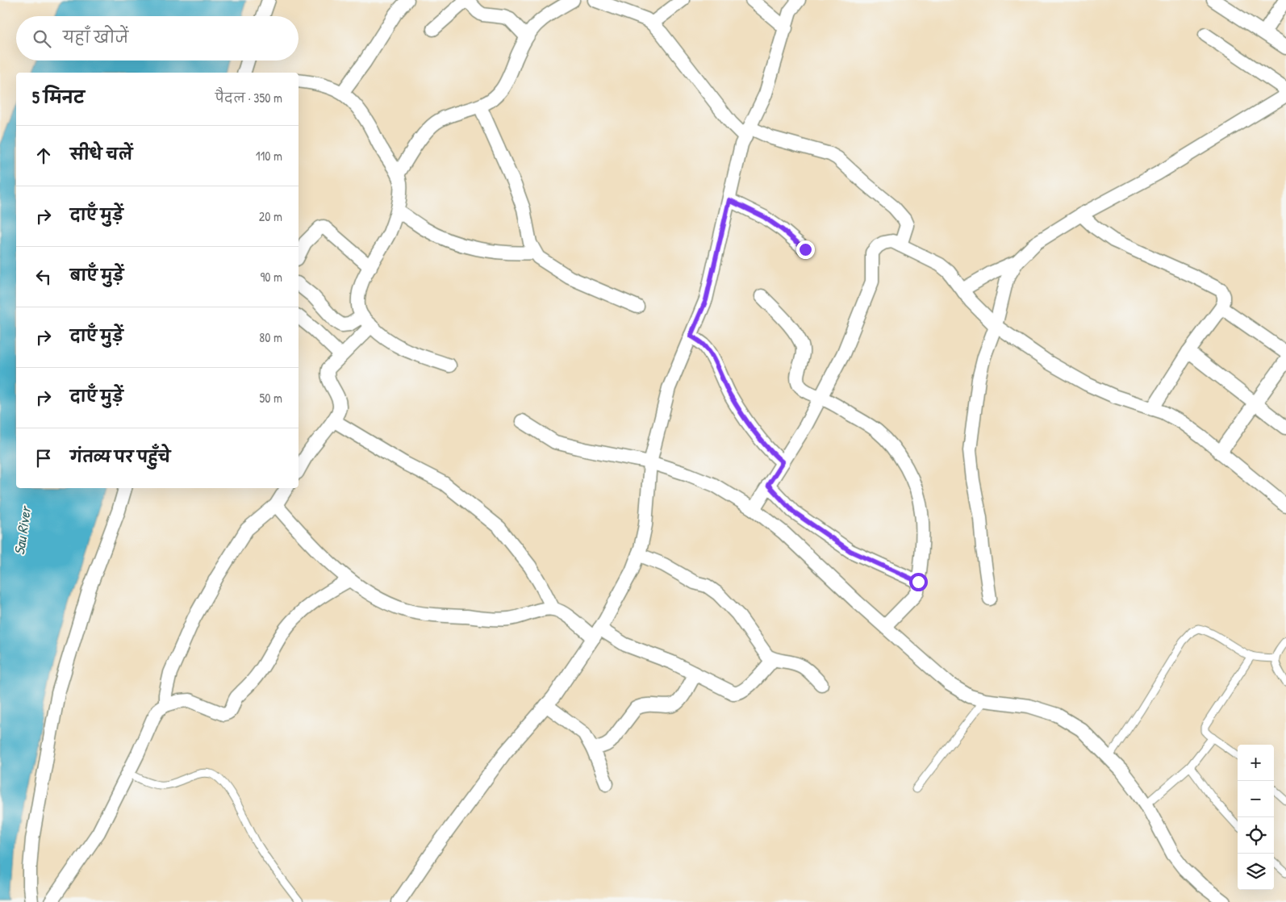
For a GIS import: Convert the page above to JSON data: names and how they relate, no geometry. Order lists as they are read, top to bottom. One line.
{"water":["Sau River"],"page":{"search":"यहाँ खोजें","heading":["5 मिनट","पैदल · 350 m"],"list":[["सीधे चलें","110 m"],["दाएँ मुड़ें","20 m"],["बाएँ मुड़ें","90 m"],["दाएँ मुड़ें","80 m"],["दाएँ मुड़ें","50 m"],"गंतव्य पर पहुँचे"],"map_buttons":["+","−"]}}
